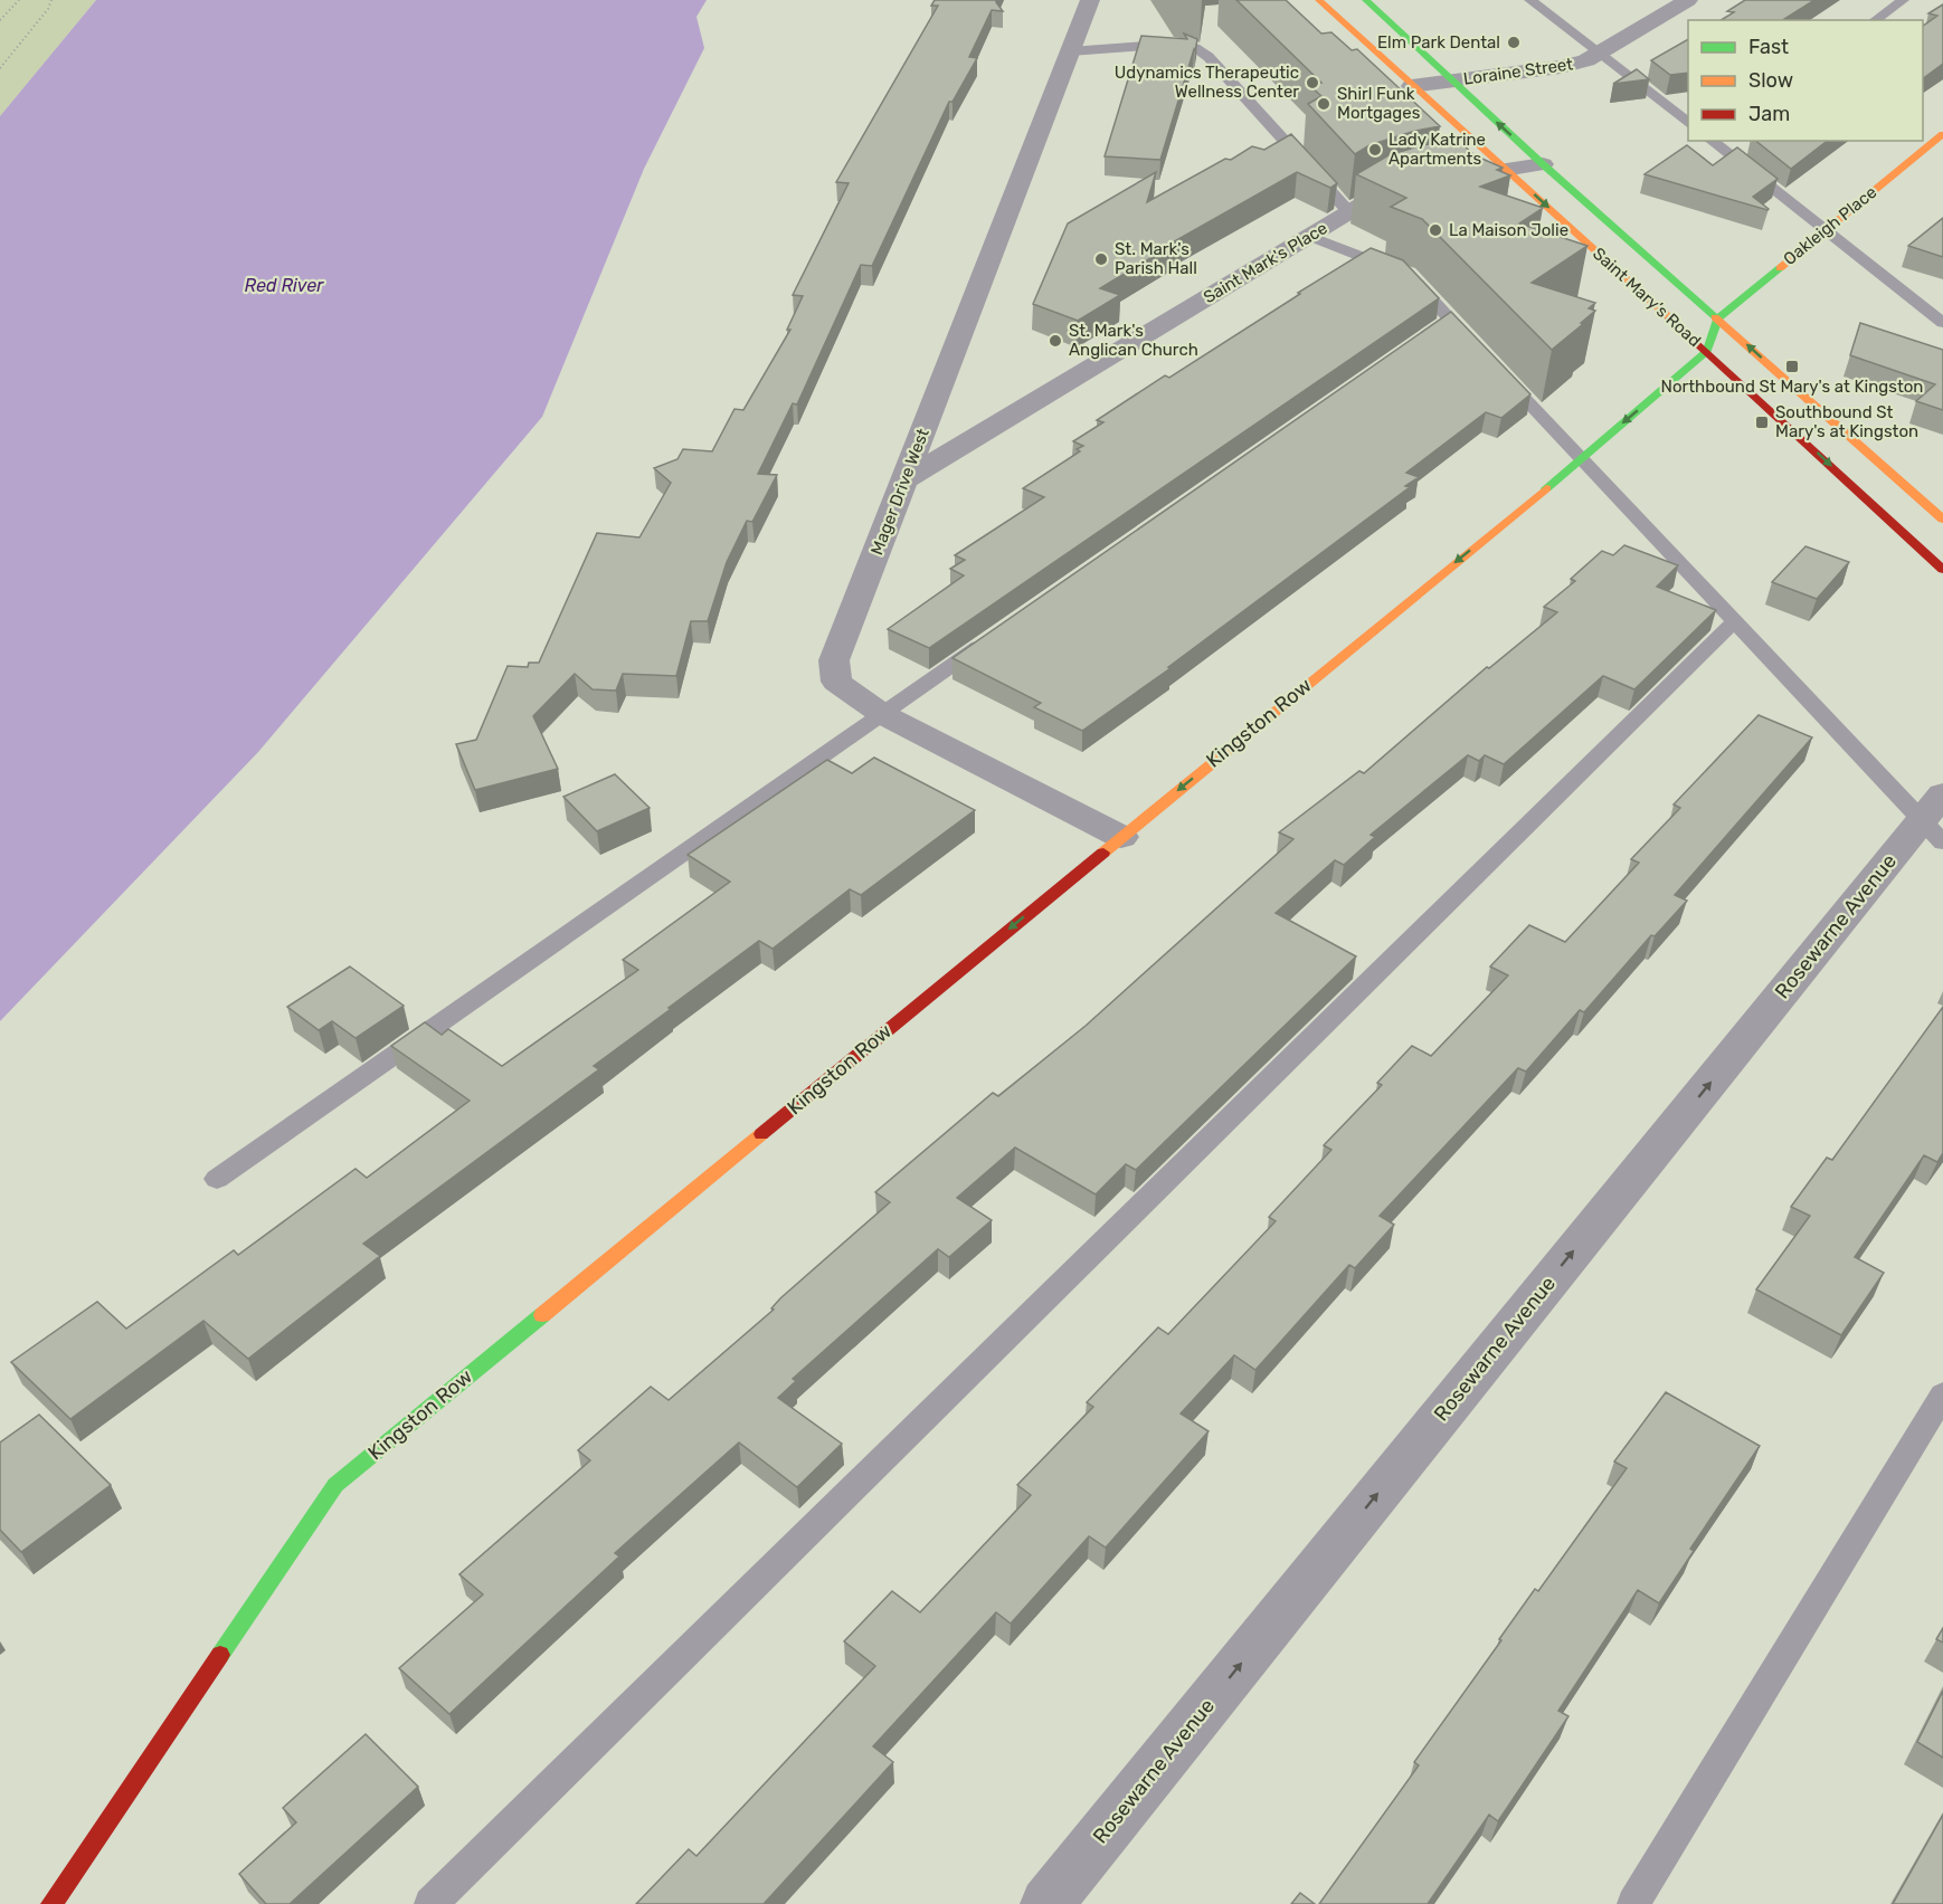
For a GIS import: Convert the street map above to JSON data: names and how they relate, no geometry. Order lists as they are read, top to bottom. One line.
{"streets":{"main road":["Oakleigh Place","Saint Mary’s Road","Kingston Row"],"street":["Loraine Street","Saint Mark's Place","Mager Drive West","Rosewarne Avenue"]},"crossings":[["Loraine Street","Saint Mary’s Road"],["Oakleigh Place","Saint Mary’s Road"],["Saint Mark's Place","Mager Drive West"],["Saint Mary’s Road","Kingston Row"],["Mager Drive West","Kingston Row"]],"one_way":["Kingston Row","Rosewarne Avenue"],"water":["Red River"],"places":{"other":["Elm Park Dental","Udynamics Therapeutic Wellness Center","Shirl Funk Mortgages","Lady Katrine Apartments","La Maison Jolie","St. Mark's Parish Hall","St. Mark's Anglican Church"],"transit":["Northbound St Mary's at Kingston","Southbound St Mary's at Kingston"]},"legend":["Fast","Slow","Jam"]}
